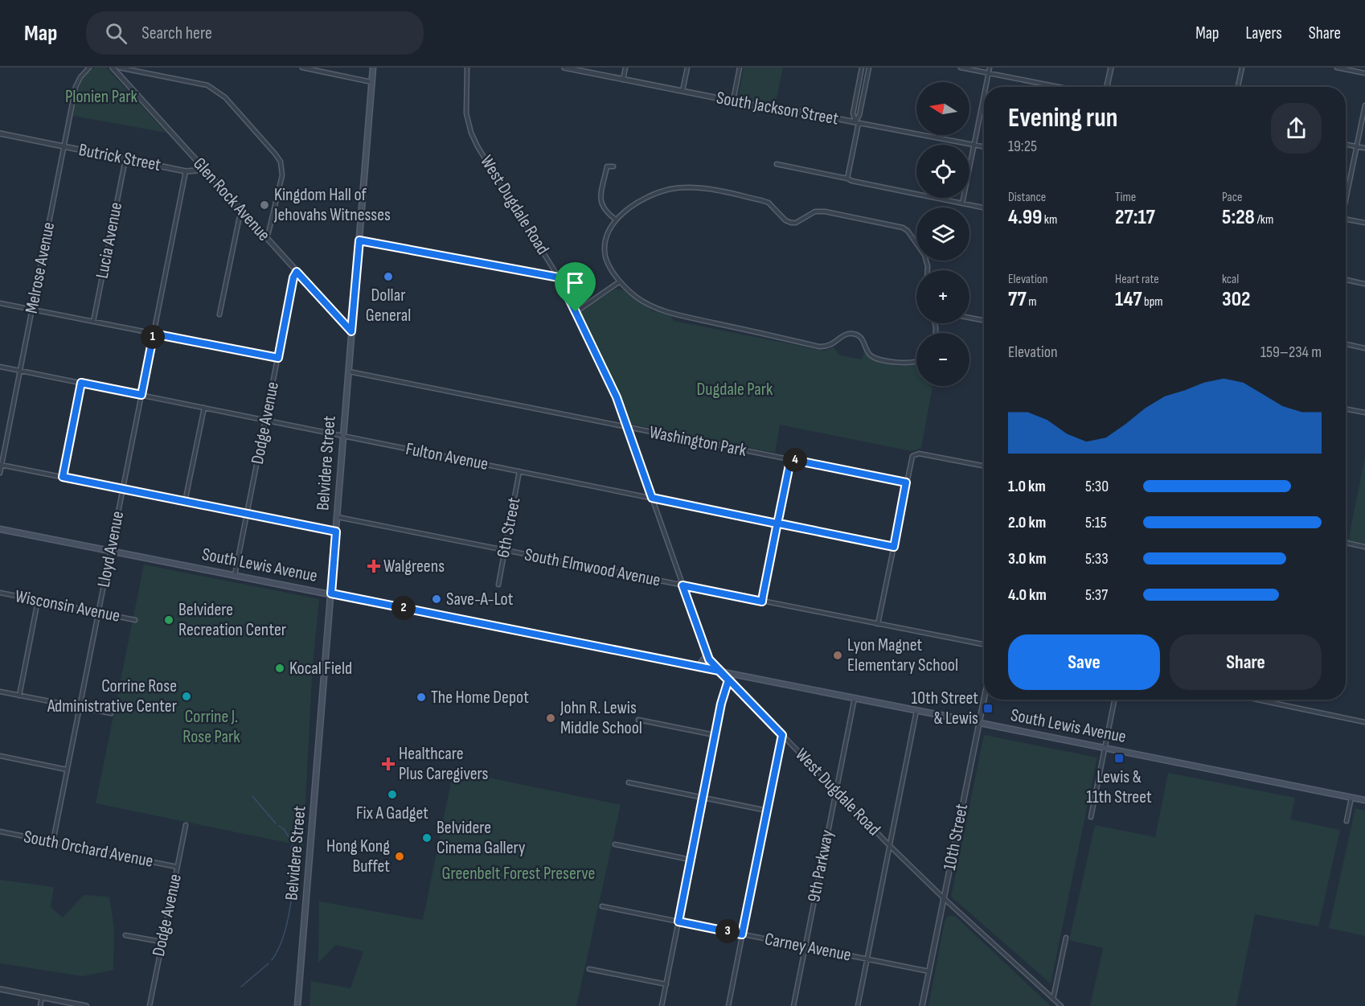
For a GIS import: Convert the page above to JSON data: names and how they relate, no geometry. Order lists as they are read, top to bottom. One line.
{"streets":{"main road":["Belvidere Street","South Lewis Avenue"],"street":["South Jackson Street","Butrick Street","Glen Rock Avenue","West Dugdale Road","Lucia Avenue","Melrose Avenue","Dodge Avenue","Washington Park","Fulton Avenue","6th Street","Lloyd Avenue","South Elmwood Avenue","Wisconsin Avenue","10th Street","South Orchard Avenue","9th Parkway","Carney Avenue"]},"crossings":[["Butrick Street","Glen Rock Avenue"],["Butrick Street","Lucia Avenue"],["Butrick Street","Melrose Avenue"],["Butrick Street","Lloyd Avenue"],["Glen Rock Avenue","Dodge Avenue"],["Glen Rock Avenue","Belvidere Street"],["West Dugdale Road","Washington Park"],["West Dugdale Road","Fulton Avenue"],["West Dugdale Road","South Lewis Avenue"],["West Dugdale Road","South Elmwood Avenue"],["West Dugdale Road","10th Street"],["West Dugdale Road","9th Parkway"],["Melrose Avenue","Fulton Avenue"],["Dodge Avenue","Fulton Avenue"],["Dodge Avenue","South Lewis Avenue"],["Dodge Avenue","South Orchard Avenue"],["Washington Park","Belvidere Street"],["Fulton Avenue","Belvidere Street"],["Fulton Avenue","6th Street"],["Fulton Avenue","Lloyd Avenue"],["Belvidere Street","South Lewis Avenue"],["Belvidere Street","South Elmwood Avenue"],["6th Street","South Elmwood Avenue"],["Lloyd Avenue","South Lewis Avenue"],["Lloyd Avenue","Wisconsin Avenue"],["Lloyd Avenue","South Orchard Avenue"],["South Lewis Avenue","10th Street"],["South Lewis Avenue","9th Parkway"],["10th Street","Carney Avenue"],["9th Parkway","Carney Avenue"]],"parks":["Plonien Park","Dugdale Park","Corrine J. Rose Park","Greenbelt Forest Preserve"],"places":{"other":["Kingdom Hall of Jehovahs Witnesses","Dollar General","Save-A-Lot","Belvidere Recreation Center","Lyon Magnet Elementary School","Kocal Field","Corrine Rose Administrative Center","The Home Depot","John R. Lewis Middle School","Fix A Gadget","Belvidere Cinema Gallery","Hong Kong Buffet"],"health":["Walgreens","Healthcare Plus Caregivers"],"transit":["10th Street & Lewis","Lewis & 11th Street"]},"north":"left","page":{"header":"Map","search":"Search here","nav":["Map","Layers","Share"],"map_buttons":["+","−"],"heading":["Evening run","19:25"],"stats":[["Distance","4.99 km"],["Time","27:17"],["Pace","5:28 /km"],["Elevation","77 m"],["Heart rate","147 bpm"],["kcal","302"]],"pins":["1","4","2","3"],"chart":["Elevation","159–234 m"],"list":[{"name":"1.0 km","note":"5:30"},{"name":"2.0 km","note":"5:15"},{"name":"3.0 km","note":"5:33"},{"name":"4.0 km","note":"5:37"}],"buttons":["Save","Share"]}}
